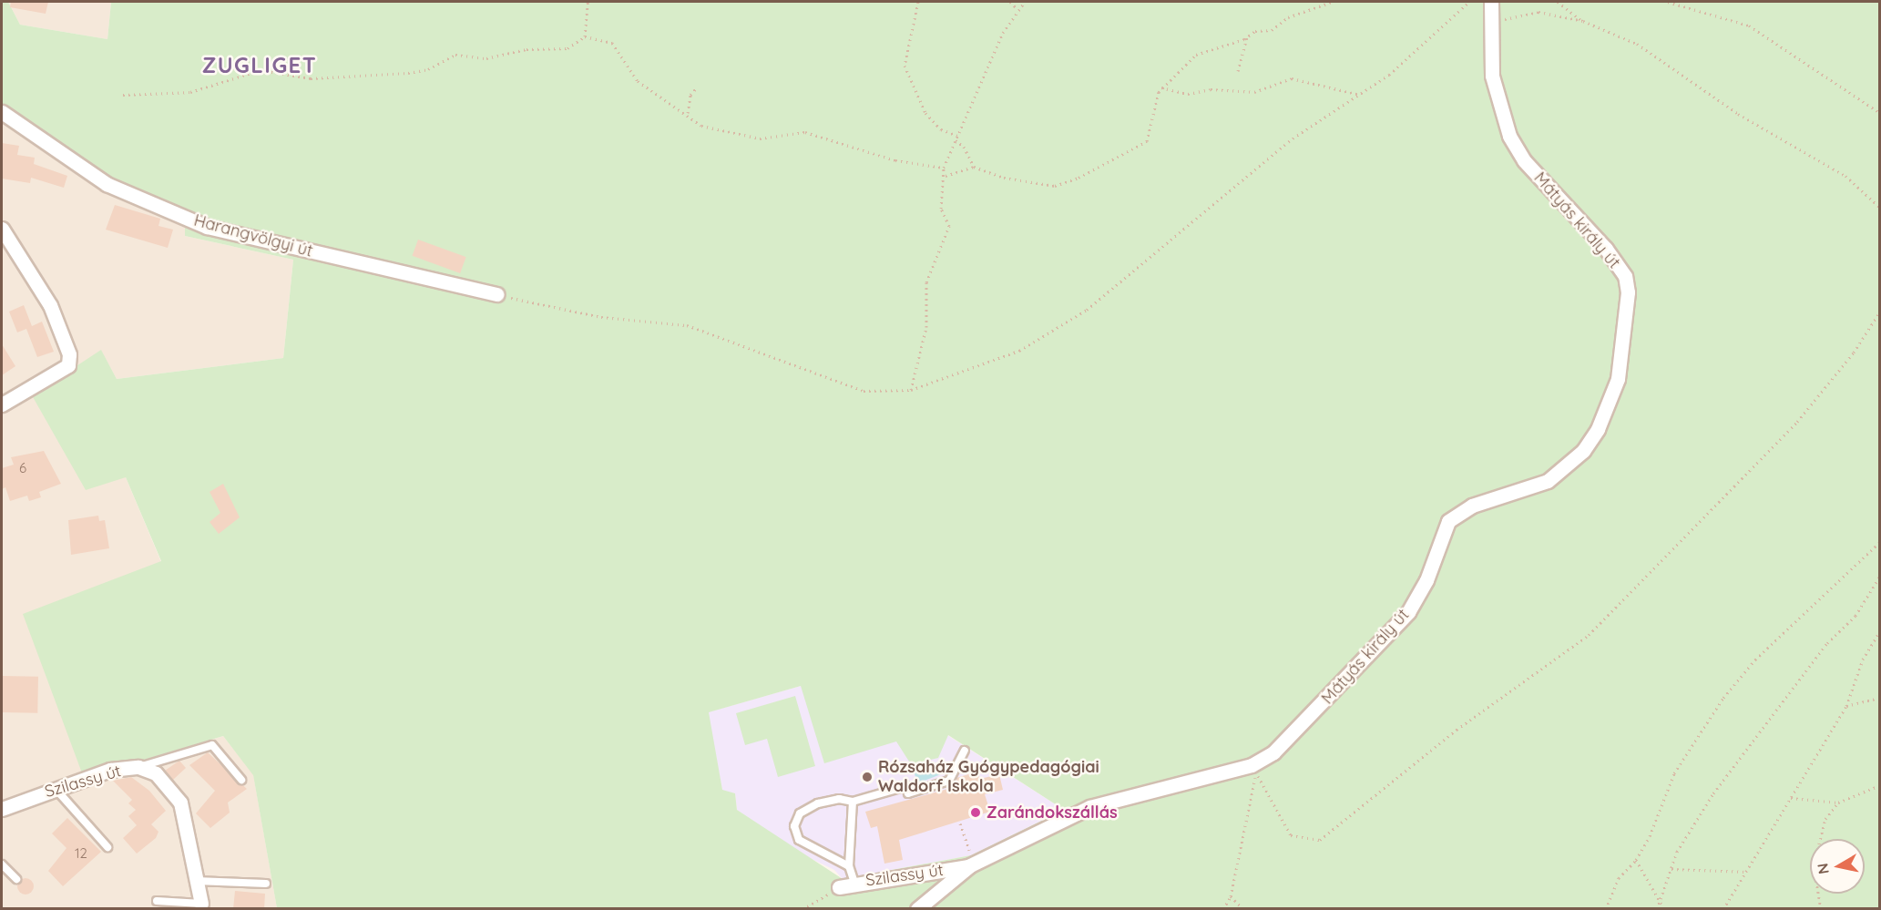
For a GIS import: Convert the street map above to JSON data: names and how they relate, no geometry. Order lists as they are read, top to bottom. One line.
{"streets":{"street":["Mátyás király út","Harangvölgyi út","Szilassy út"]},"crossings":[["Mátyás király út","Szilassy út"]],"districts":["ZUGLIGET"],"places":["Rózsaház Gyógypedagógiai Waldorf Iskola","Zarándokszállás"],"house_numbers":["6","12"],"north":"left"}
